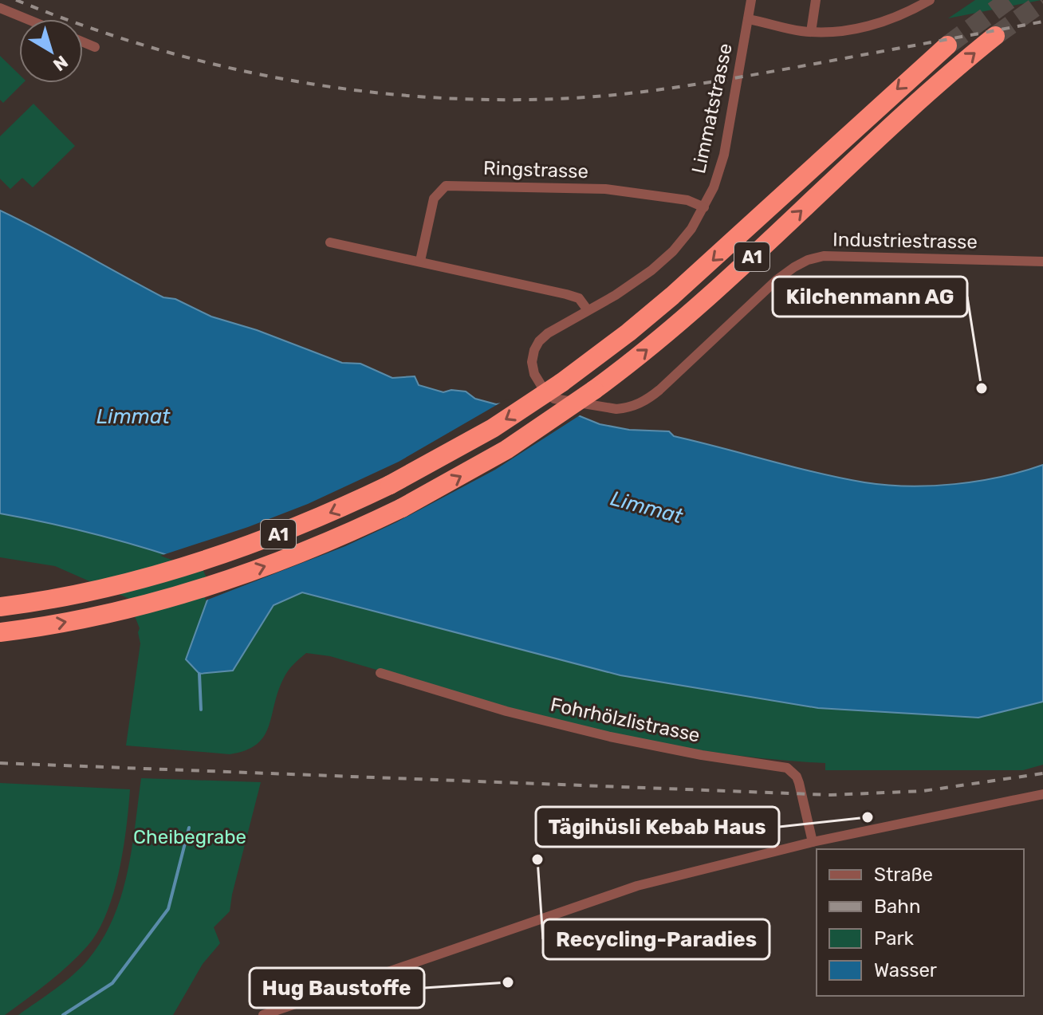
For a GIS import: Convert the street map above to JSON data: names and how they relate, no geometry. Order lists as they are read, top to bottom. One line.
{"streets":{"highway":["A1"],"street":["Limmatstrasse","Ringstrasse","Industriestrasse","Fohrhölzlistrasse"]},"crossings":[["Limmatstrasse","Ringstrasse"],["Limmatstrasse","Industriestrasse"],["Limmatstrasse","A1"],["Industriestrasse","A1"]],"water":["Limmat"],"parks":["Cheibegrabe"],"places":["Kilchenmann AG","Tägihüsli Kebab Haus","Recycling-Paradies","Hug Baustoffe"],"legend":["Straße","Bahn","Park","Wasser"],"north":"bottom right"}
